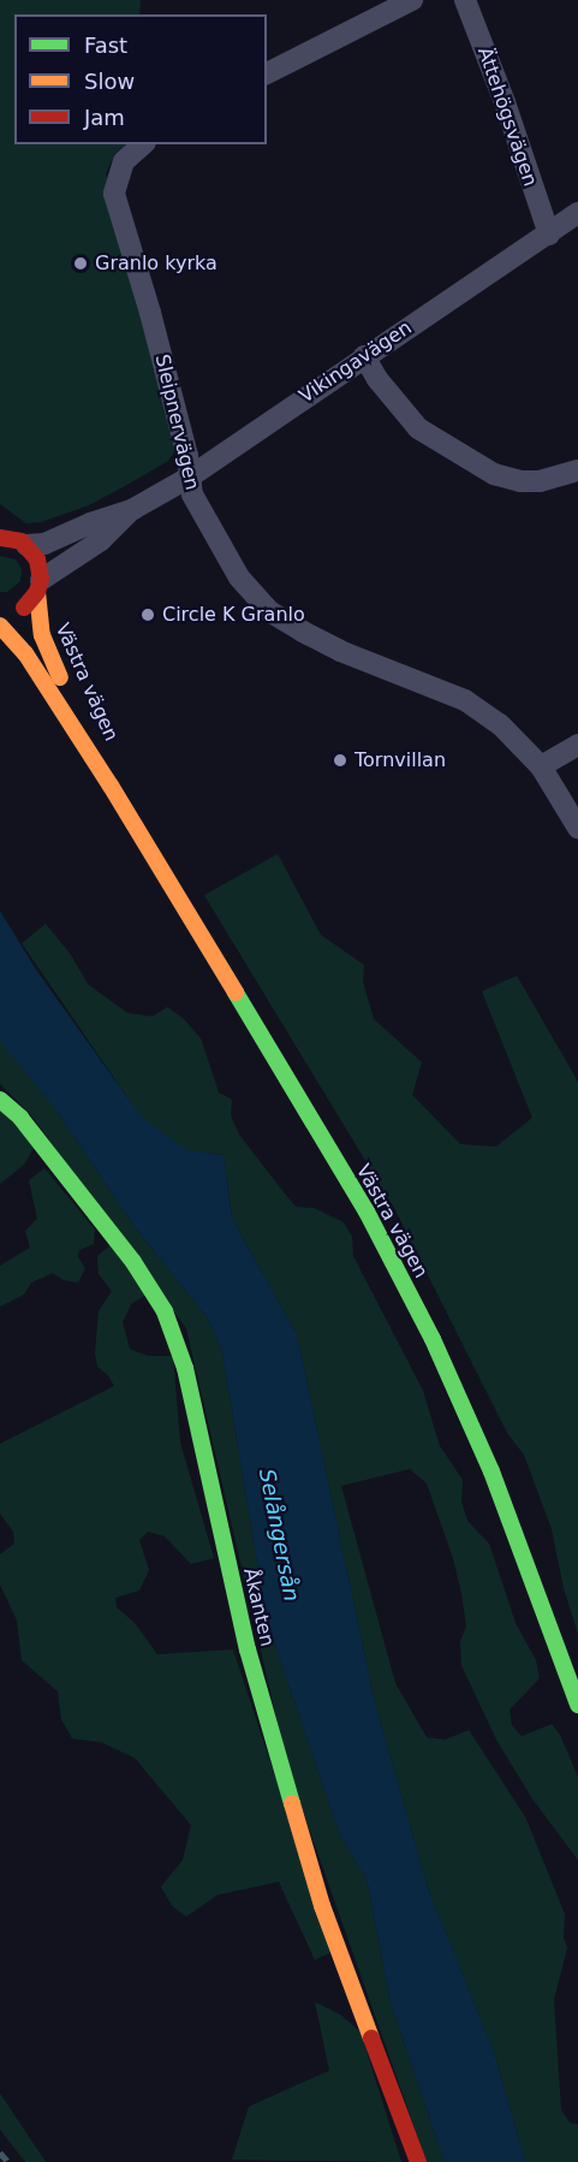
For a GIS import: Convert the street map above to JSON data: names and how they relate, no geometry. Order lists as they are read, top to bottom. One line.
{"streets":{"street":["Ättehögsvägen","Vikingavägen","Sleipnervägen","Västra vägen","Åkanten"]},"crossings":[["Ättehögsvägen","Vikingavägen"],["Vikingavägen","Sleipnervägen"],["Vikingavägen","Västra vägen"]],"water":["Selångersån"],"places":["Granlo kyrka","Circle K Granlo","Tornvillan"],"legend":["Fast","Slow","Jam"]}
